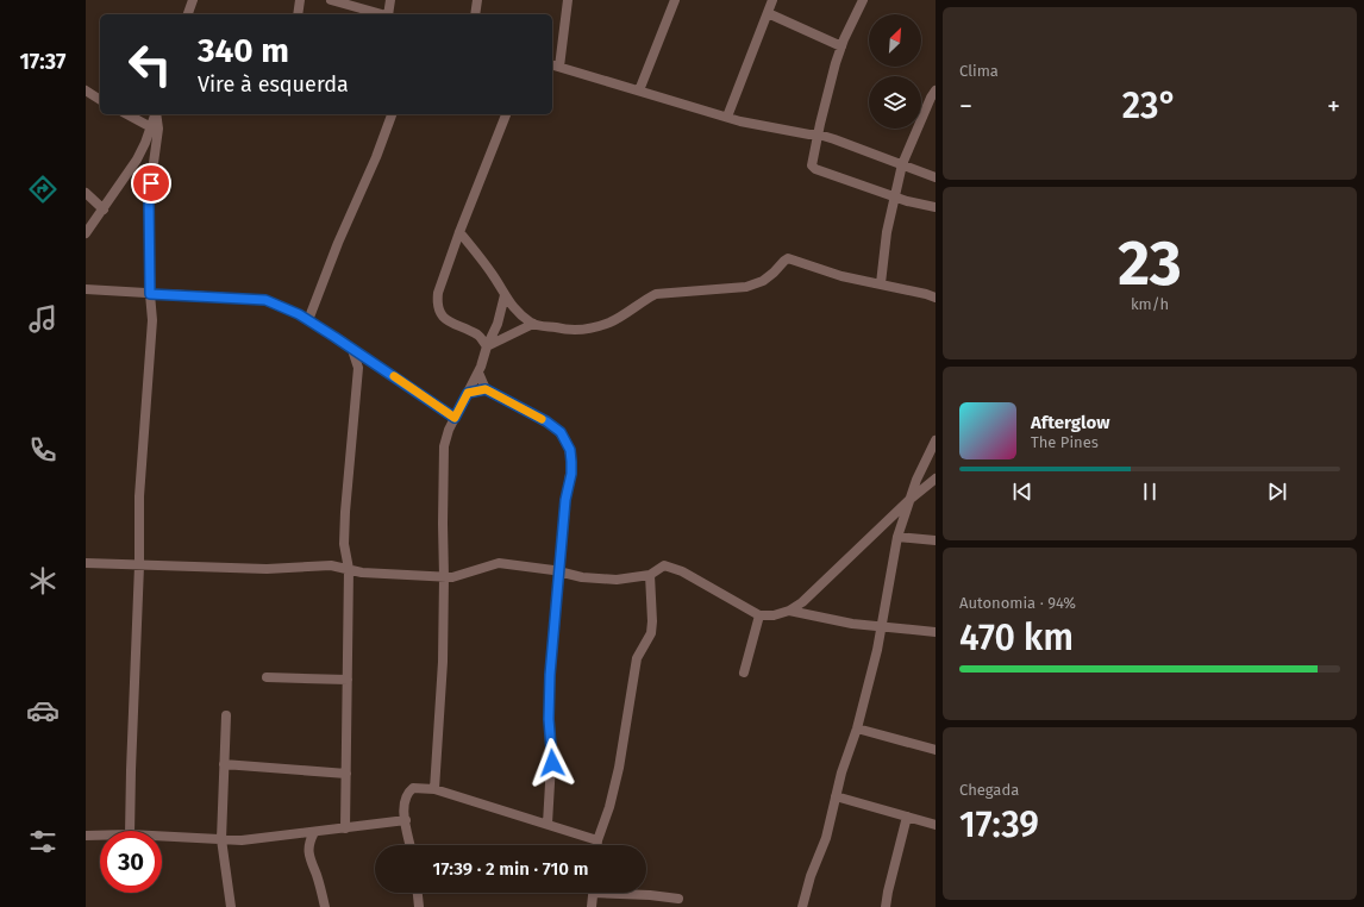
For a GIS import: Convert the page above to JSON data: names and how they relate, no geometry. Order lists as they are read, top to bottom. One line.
{"north":"top right","page":{"tabs":"17:37","tile":["Clima",["23","km/h"],["Autonomia · 94%","470 km"],["Chegada","17:39"]],"turn":["340 m","Vire à esquerda"],"heat":["−","23°","+"],"song":["Afterglow","The Pines"],"limit":"30","trip":"17:39 · 2 min · 710 m"}}
